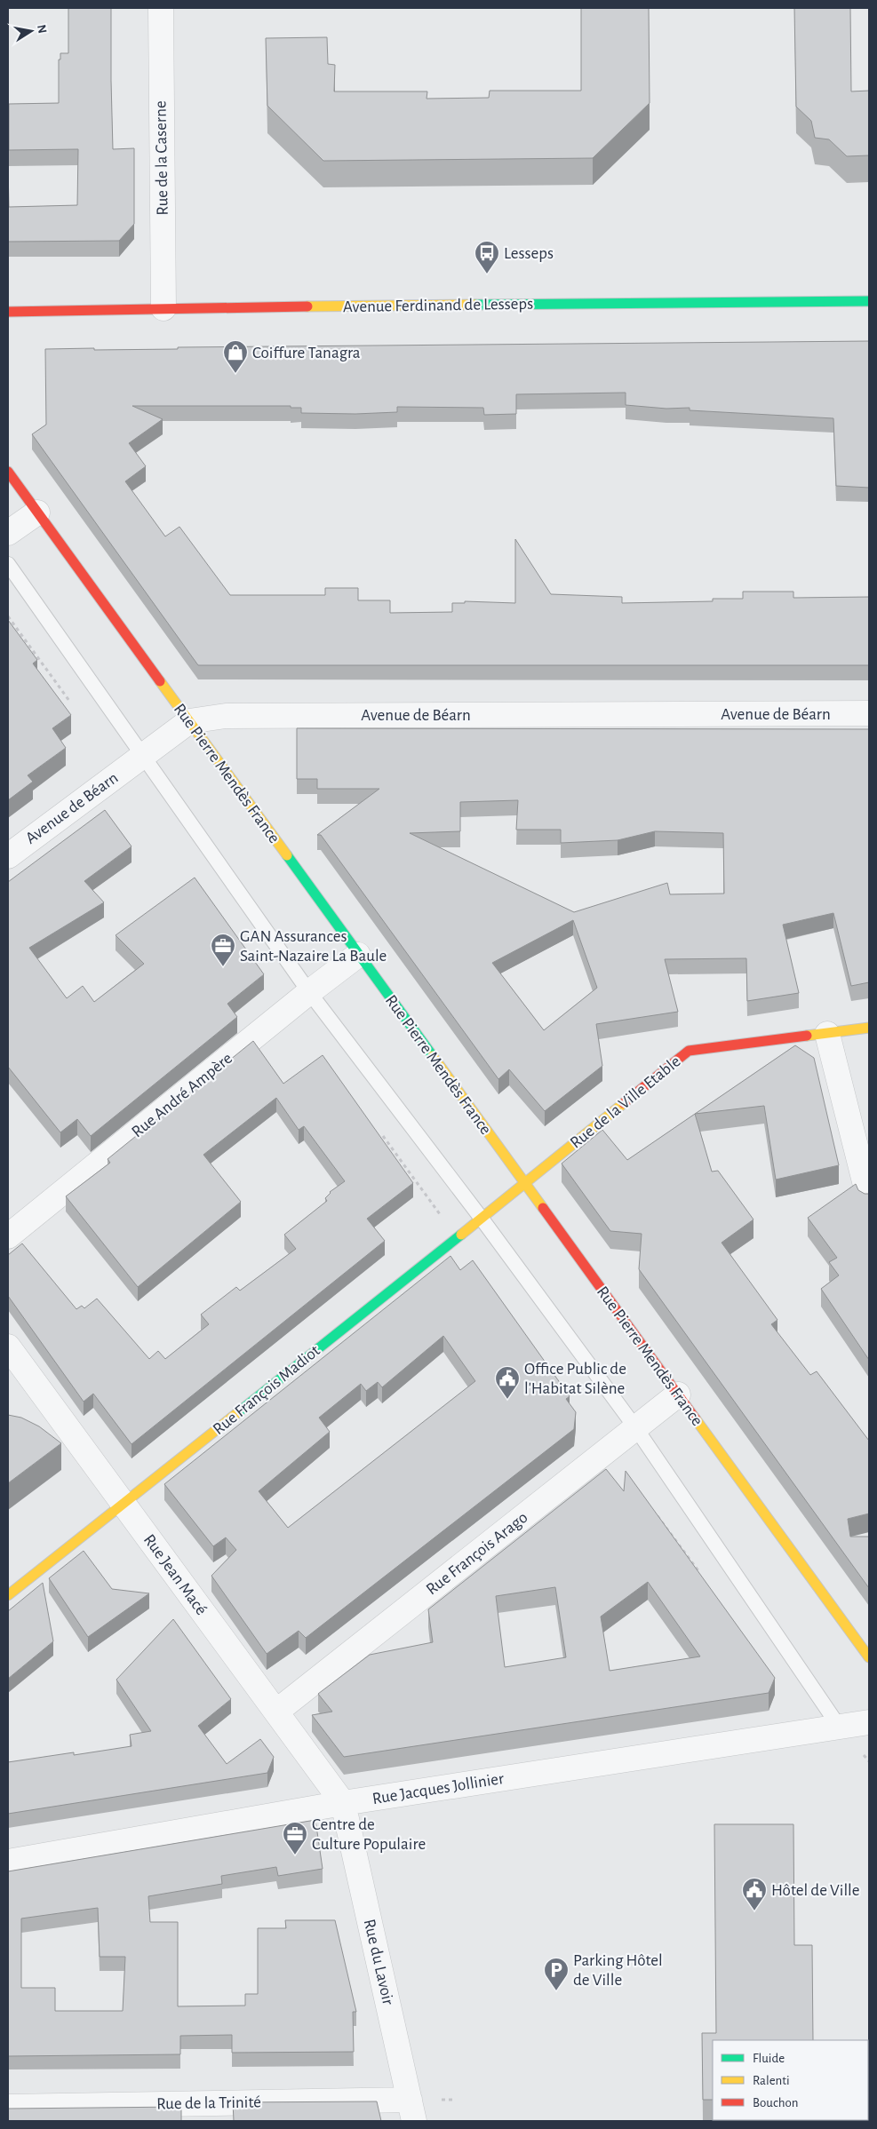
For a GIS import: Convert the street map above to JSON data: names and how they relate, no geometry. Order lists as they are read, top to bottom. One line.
{"streets":{"street":["Rue de la Caserne","Avenue Ferdinand de Lesseps","Avenue de Béarn","Rue Pierre Mendès France","Rue André Ampère","Rue de la Ville Etable","Rue François Madiot","Rue François Arago","Rue Jean Macé","Rue Jacques Jollinier","Rue du Lavoir","Rue de la Trinité"]},"crossings":[["Rue de la Caserne","Avenue Ferdinand de Lesseps"],["Avenue de Béarn","Rue Pierre Mendès France"],["Rue Pierre Mendès France","Rue André Ampère"],["Rue Pierre Mendès France","Rue de la Ville Etable"],["Rue Pierre Mendès France","Rue François Madiot"],["Rue Pierre Mendès France","Rue François Arago"],["Rue de la Ville Etable","Rue François Madiot"],["Rue François Madiot","Rue Jean Macé"],["Rue François Arago","Rue Jean Macé"],["Rue Jean Macé","Rue Jacques Jollinier"],["Rue Jean Macé","Rue du Lavoir"],["Rue Jacques Jollinier","Rue du Lavoir"],["Rue du Lavoir","Rue de la Trinité"]],"places":{"bus stop":["Lesseps"],"shop":["Coiffure Tanagra"],"office":["GAN Assurances Saint-Nazaire La Baule","Centre de Culture Populaire"],"public building":["Office Public de l'Habitat Silène","Hôtel de Ville"],"parking":["Parking Hôtel de Ville"]},"legend":["Fluide","Ralenti","Bouchon"],"north":"right"}
